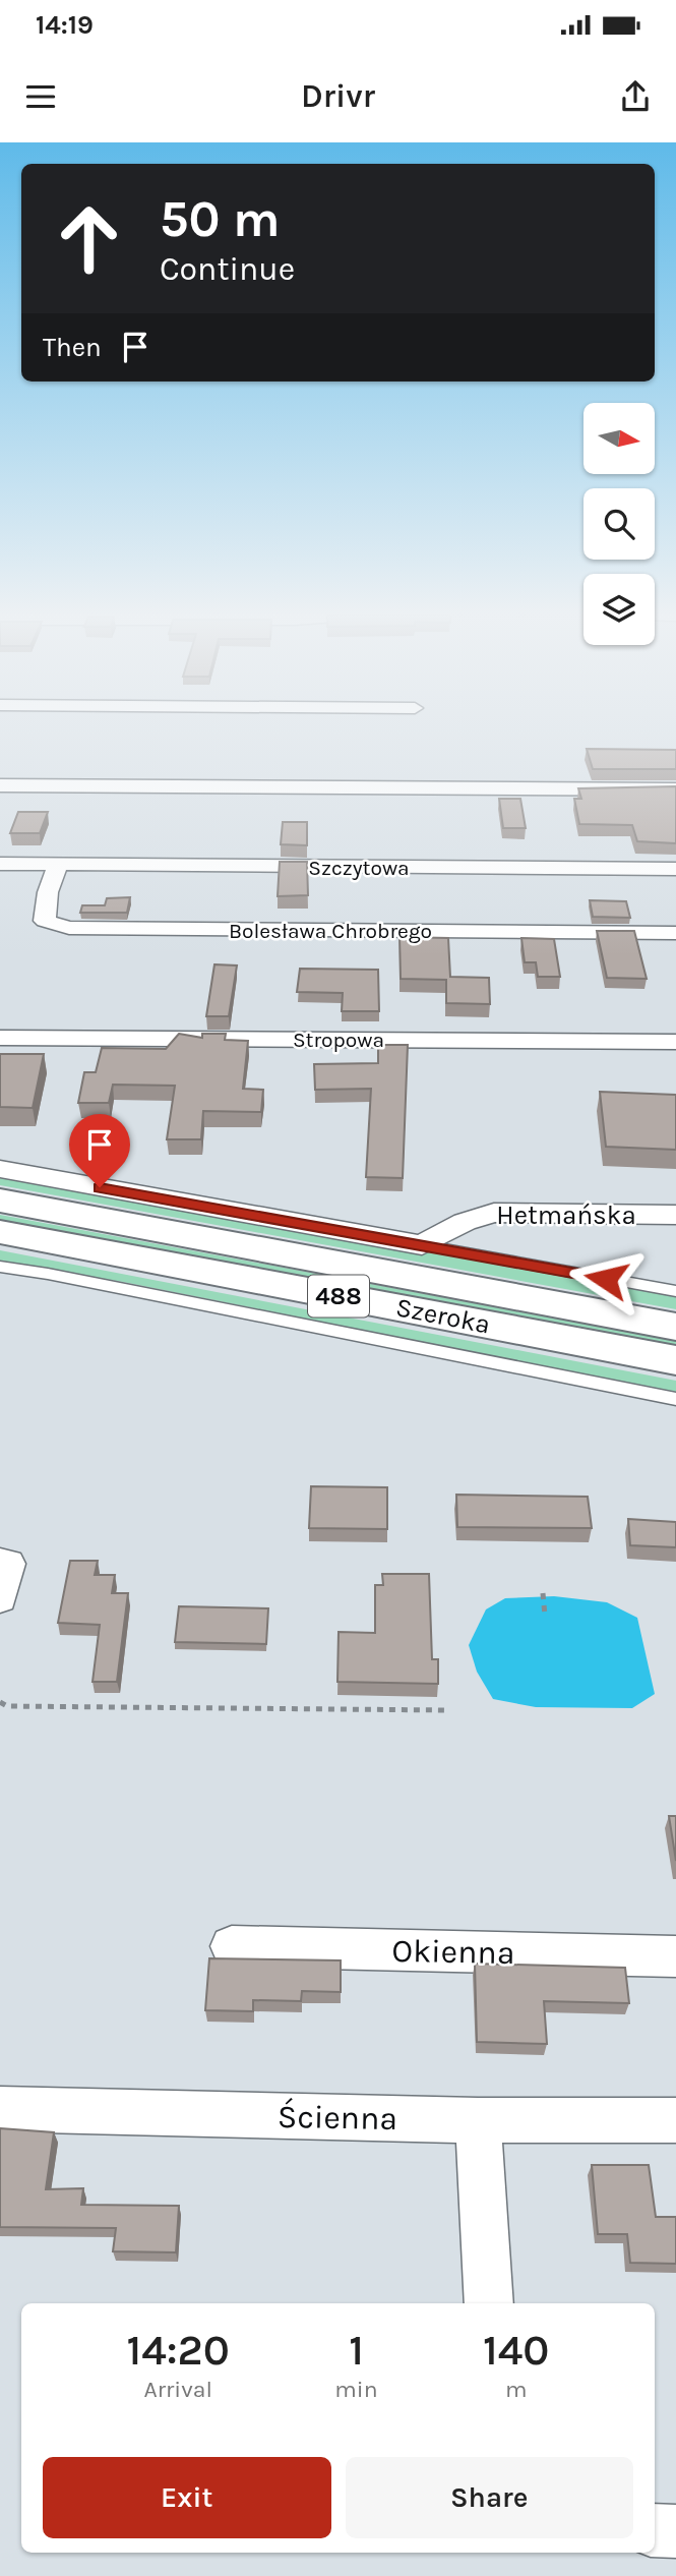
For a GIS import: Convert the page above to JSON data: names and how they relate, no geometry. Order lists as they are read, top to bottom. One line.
{"streets":{"main road":["488","Szeroka"],"street":["Szczytowa","Bolesława Chrobrego","Stropowa","Hetmańska","Okienna","Ścienna"]},"crossings":[["Szczytowa","Bolesława Chrobrego"]],"north":"right","page":{"status":"14:19","header":"Drivr","turn":["50 m","Continue"],"then":"Then","eta":["14:20","Arrival","1","min","140","m"],"buttons":["Exit","Share"]}}
